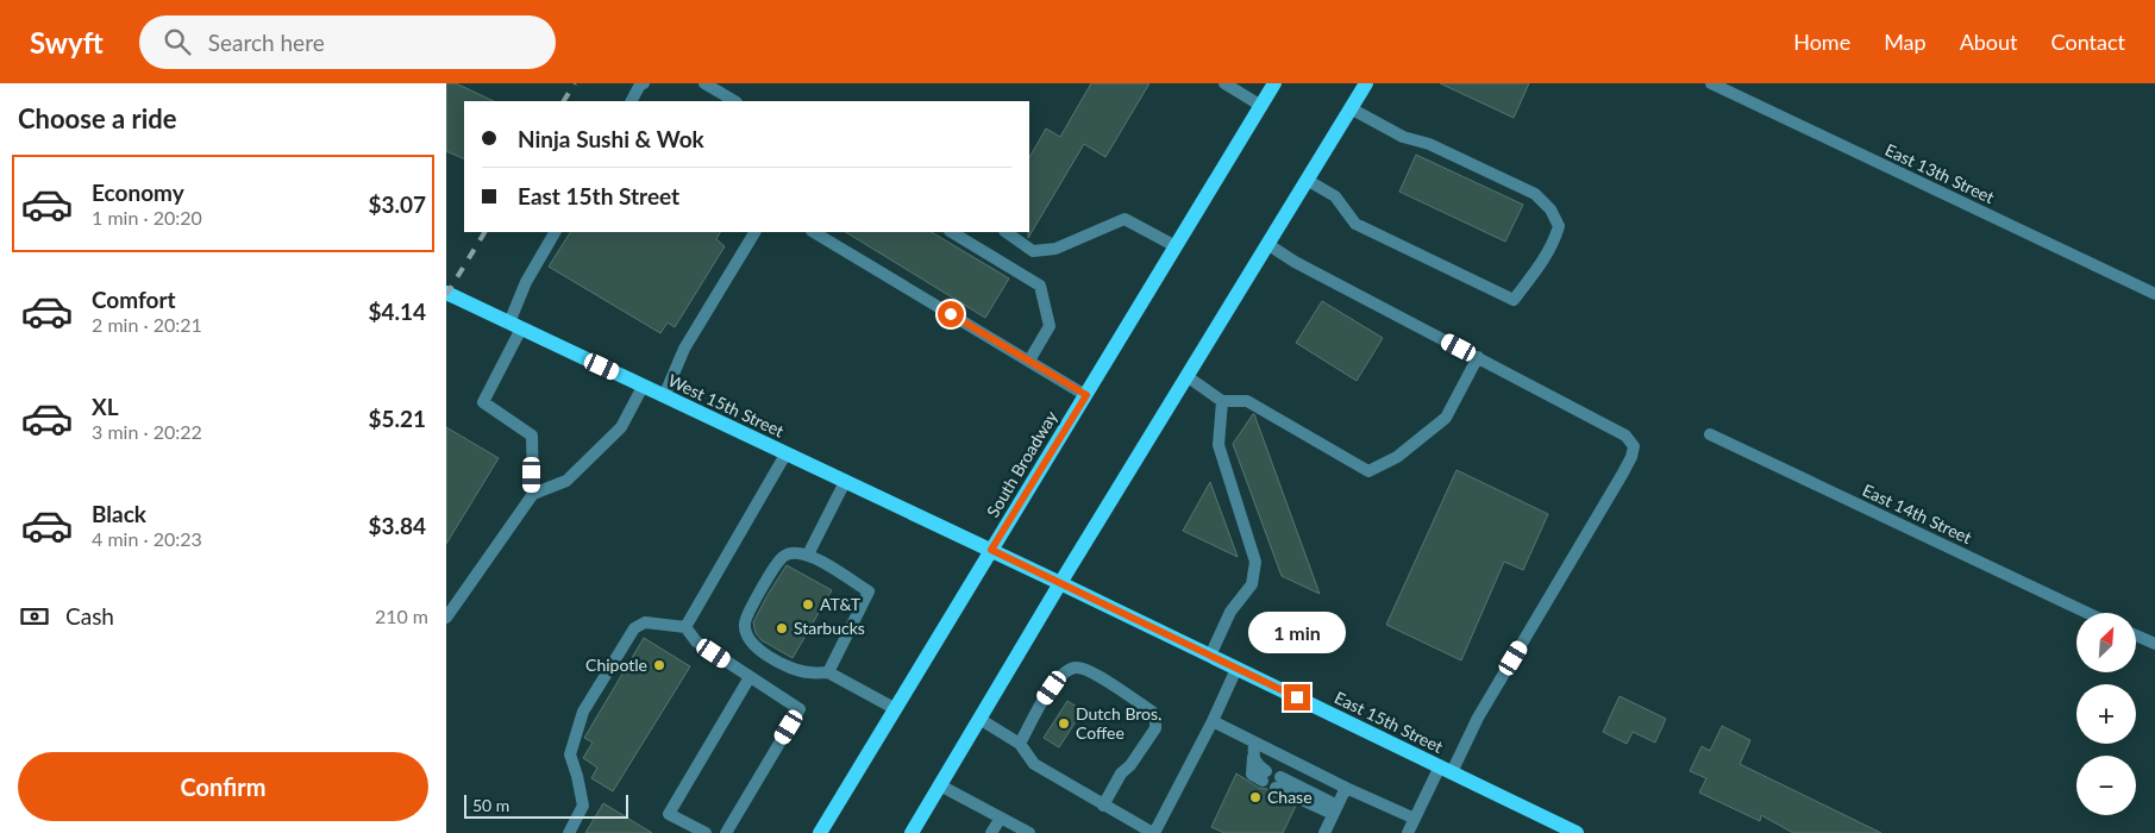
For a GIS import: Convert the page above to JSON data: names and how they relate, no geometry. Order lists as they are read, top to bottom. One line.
{"streets":{"main road":["West 15th Street","South Broadway","East 15th Street"],"street":["East 13th Street","East 14th Street"]},"crossings":[["West 15th Street","South Broadway"],["West 15th Street","East 15th Street"],["South Broadway","East 15th Street"]],"places":["AT&T","Starbucks","Chipotle","Dutch Bros. Coffee","Chase"],"scale_bar":"50 m","north":"top right","page":{"header":"Swyft","search":"Search here","nav":["Home","Map","About","Contact"],"heading":"Choose a ride","banner":["Ninja Sushi & Wok","East 15th Street"],"list":[{"name":"Economy","note":"1 min · 20:20","value":"$3.07"},{"name":"Comfort","note":"2 min · 20:21","value":"$4.14"},{"name":"XL","note":"3 min · 20:22","value":"$5.21"},{"name":"Black","note":"4 min · 20:23","value":"$3.84"}],"pay":["Cash","210 m"],"bubble":"1 min","map_buttons":["+","−"],"buttons":"Confirm","scale":"50 m"}}
